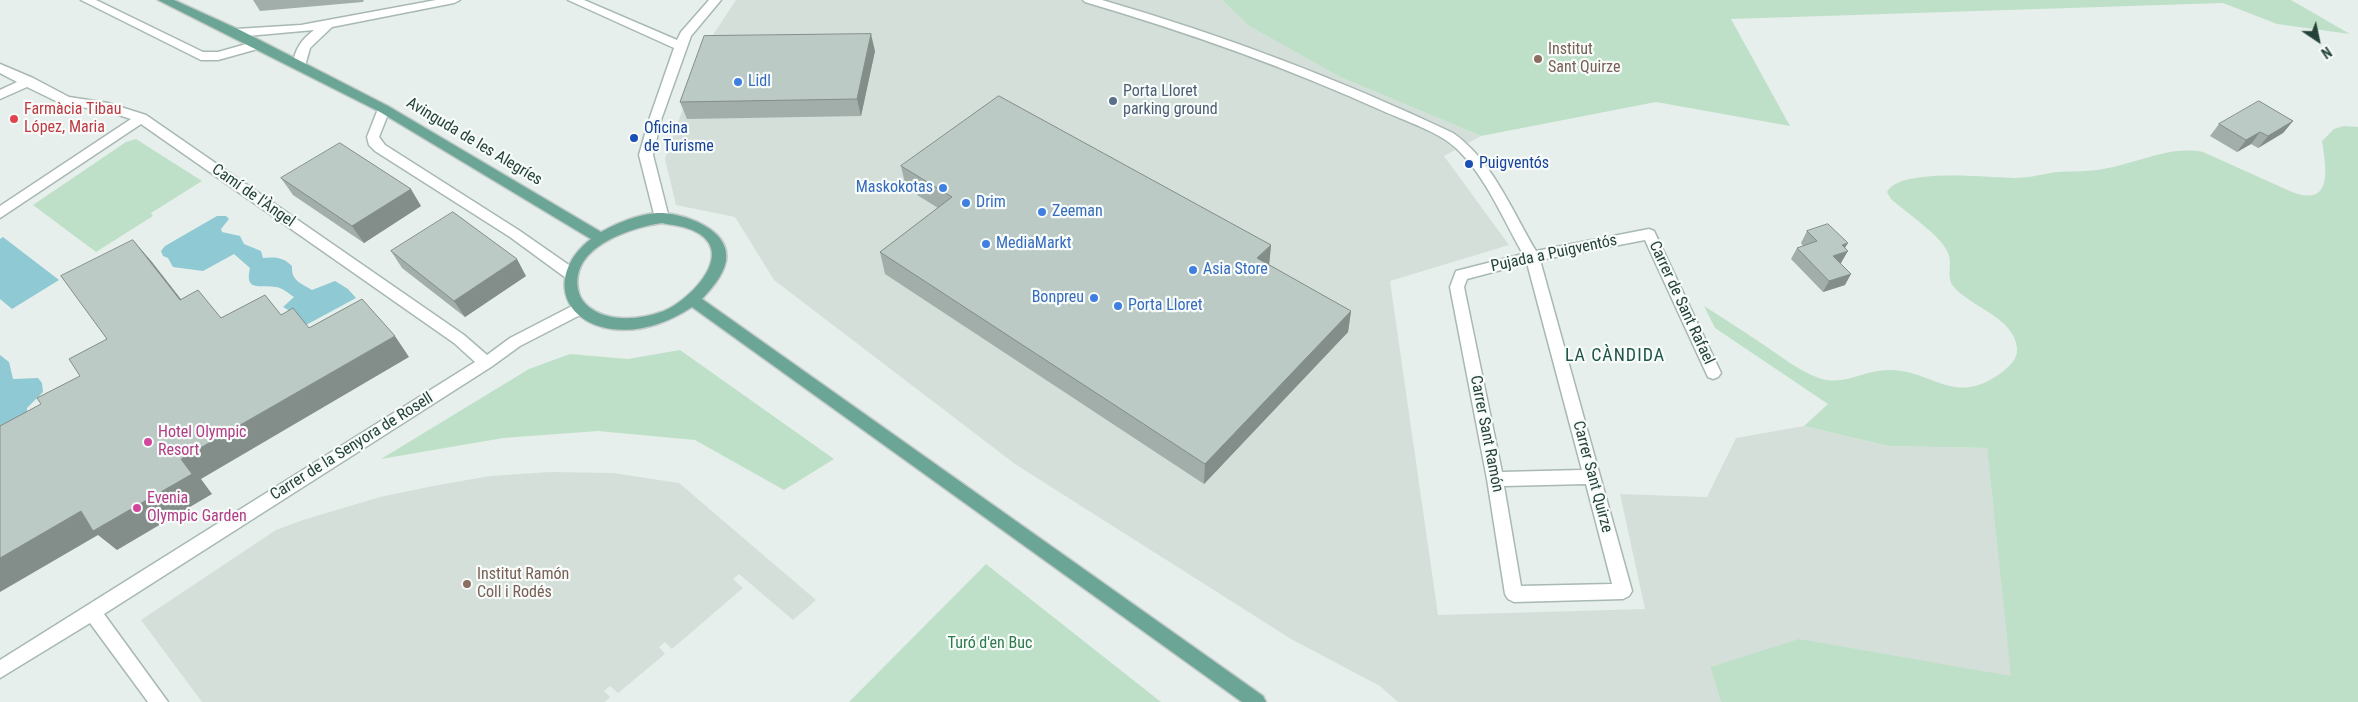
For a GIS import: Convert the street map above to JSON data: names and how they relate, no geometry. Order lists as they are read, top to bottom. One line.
{"streets":{"main road":["Avinguda de les Alegríes"],"street":["Camí de l'Àngel","Pujada a Puigventós","Carrer de Sant Rafael","Carrer Sant Ramón","Carrer de la Senyora de Rosell","Carrer Sant Quirze"]},"crossings":[["Avinguda de les Alegríes","Carrer de la Senyora de Rosell"],["Camí de l'Àngel","Carrer de la Senyora de Rosell"],["Pujada a Puigventós","Carrer de Sant Rafael"],["Pujada a Puigventós","Carrer Sant Ramón"],["Pujada a Puigventós","Carrer Sant Quirze"],["Carrer Sant Ramón","Carrer Sant Quirze"]],"districts":["LA CÀNDIDA"],"parks":["Turó d'en Buc"],"places":["Institut Sant Quirze","Lidl","Porta Lloret parking ground","Farmàcia Tibau López, Maria","Oficina de Turisme","Puigventós","Maskokotas","Drim","Zeeman","MediaMarkt","Asia Store","Bonpreu","Porta Lloret","Hotel Olympic Resort","Evenia Olympic Garden","Institut Ramón Coll i Rodés"],"north":"bottom right"}
